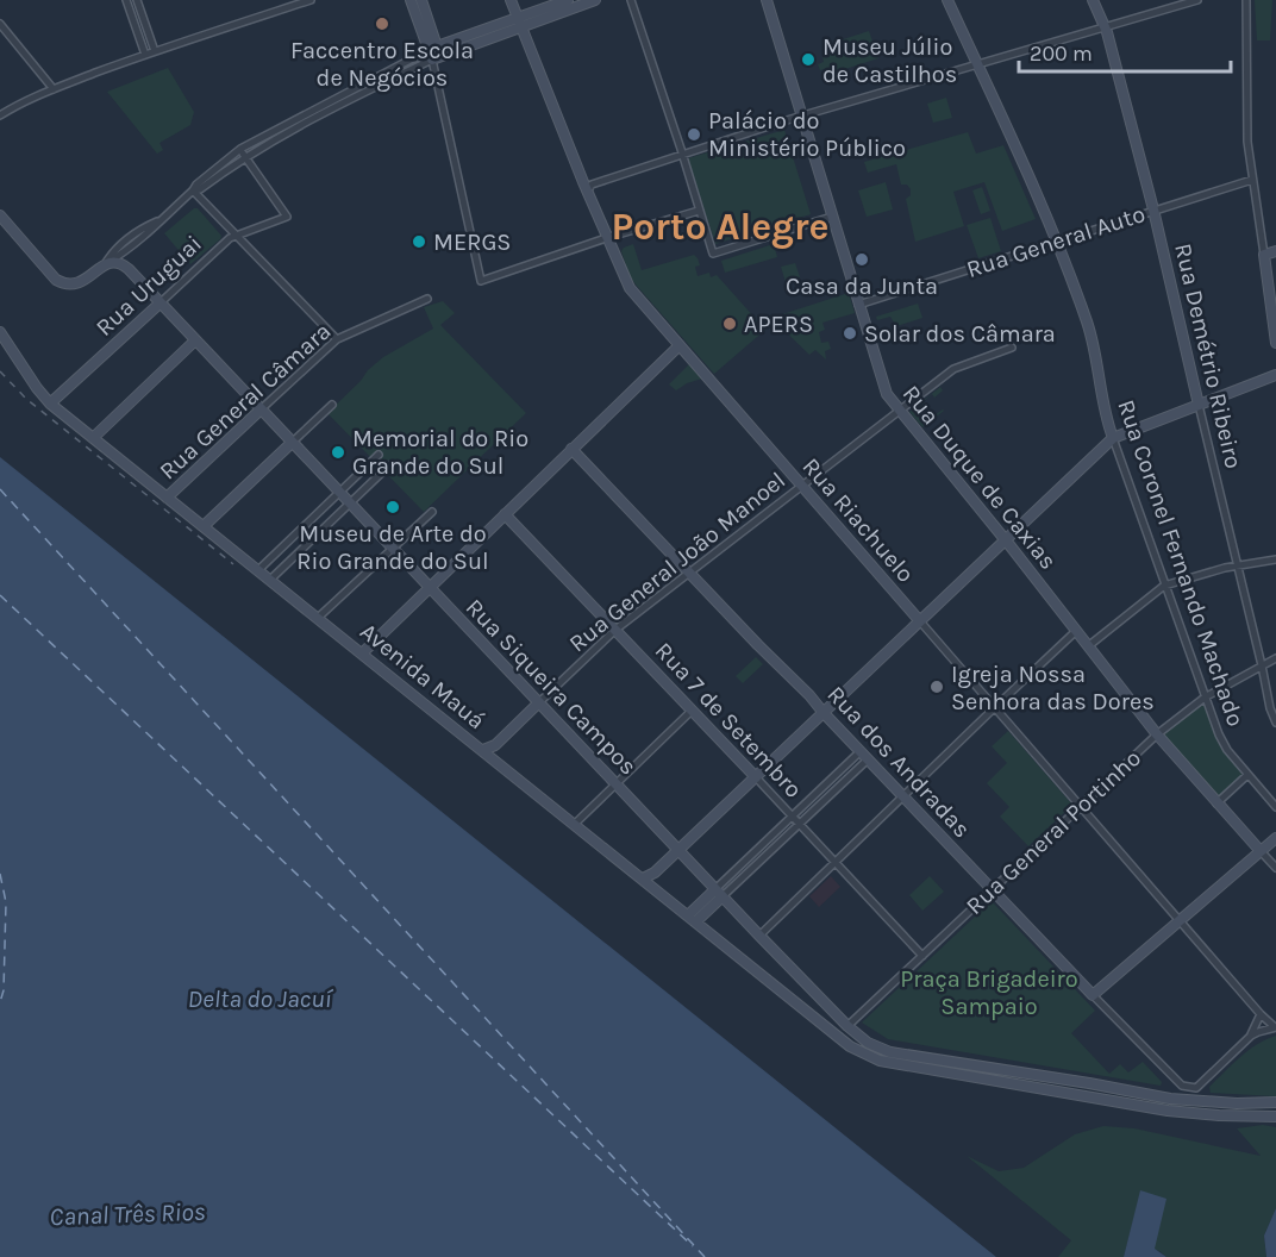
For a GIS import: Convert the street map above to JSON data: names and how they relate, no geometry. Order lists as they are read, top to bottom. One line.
{"streets":{"street":["Rua General Auto","Rua Uruguai","Rua Demétrio Ribeiro","Rua General Câmara","Rua Duque de Caxias","Rua Riachuelo","Rua General João Manoel","Rua Coronel Fernando Machado","Avenida Mauá","Rua Siqueira Campos","Rua 7 de Setembro","Rua dos Andradas","Rua General Portinho"]},"crossings":[["Rua General Auto","Rua Demétrio Ribeiro"],["Rua General Auto","Rua Duque de Caxias"],["Rua General Auto","Rua Coronel Fernando Machado"],["Rua Uruguai","Avenida Mauá"],["Rua Uruguai","Rua Siqueira Campos"],["Rua Demétrio Ribeiro","Rua General Portinho"],["Rua General Câmara","Avenida Mauá"],["Rua General Câmara","Rua Siqueira Campos"],["Rua Duque de Caxias","Rua General João Manoel"],["Rua Duque de Caxias","Rua General Portinho"],["Rua Riachuelo","Rua General João Manoel"],["Rua Riachuelo","Rua General Portinho"],["Rua General João Manoel","Avenida Mauá"],["Rua General João Manoel","Rua Siqueira Campos"],["Rua General João Manoel","Rua 7 de Setembro"],["Rua General João Manoel","Rua dos Andradas"],["Rua Coronel Fernando Machado","Rua General Portinho"],["Rua Siqueira Campos","Rua General Portinho"],["Rua 7 de Setembro","Rua General Portinho"],["Rua dos Andradas","Rua General Portinho"]],"districts":["Porto Alegre"],"water":["Delta do Jacuí","Canal Três Rios"],"parks":["Praça Brigadeiro Sampaio"],"places":["Faccentro Escola de Negócios","Museu Júlio de Castilhos","Palácio do Ministério Público","MERGS","Casa da Junta","APERS","Solar dos Câmara","Memorial do Rio Grande do Sul","Museu de Arte do Rio Grande do Sul","Igreja Nossa Senhora das Dores"],"scale_bar":"200 m"}
